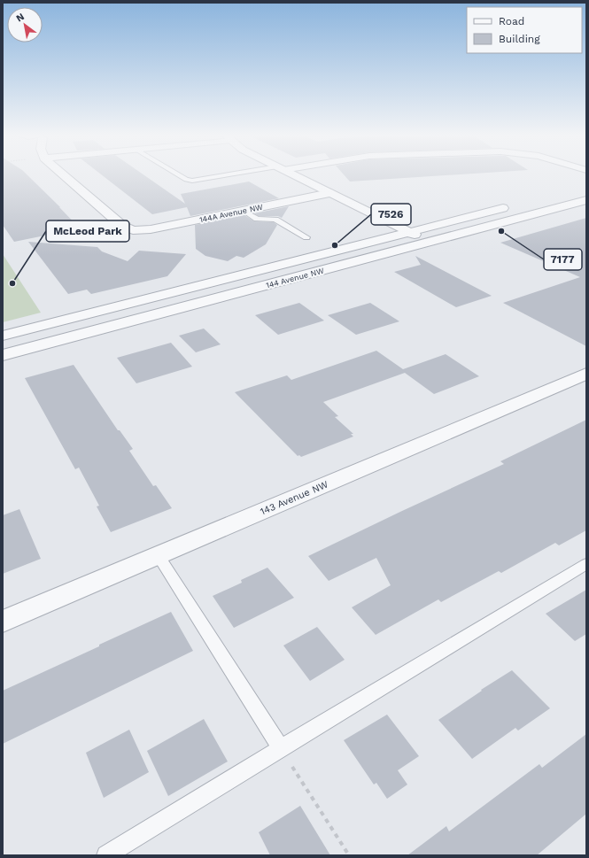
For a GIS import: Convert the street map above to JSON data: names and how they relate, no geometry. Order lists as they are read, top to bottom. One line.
{"streets":{"street":["144A Avenue NW","144 Avenue NW","143 Avenue NW"]},"places":["7177","7526","McLeod Park"],"legend":["Road","Building"],"north":"top left"}
